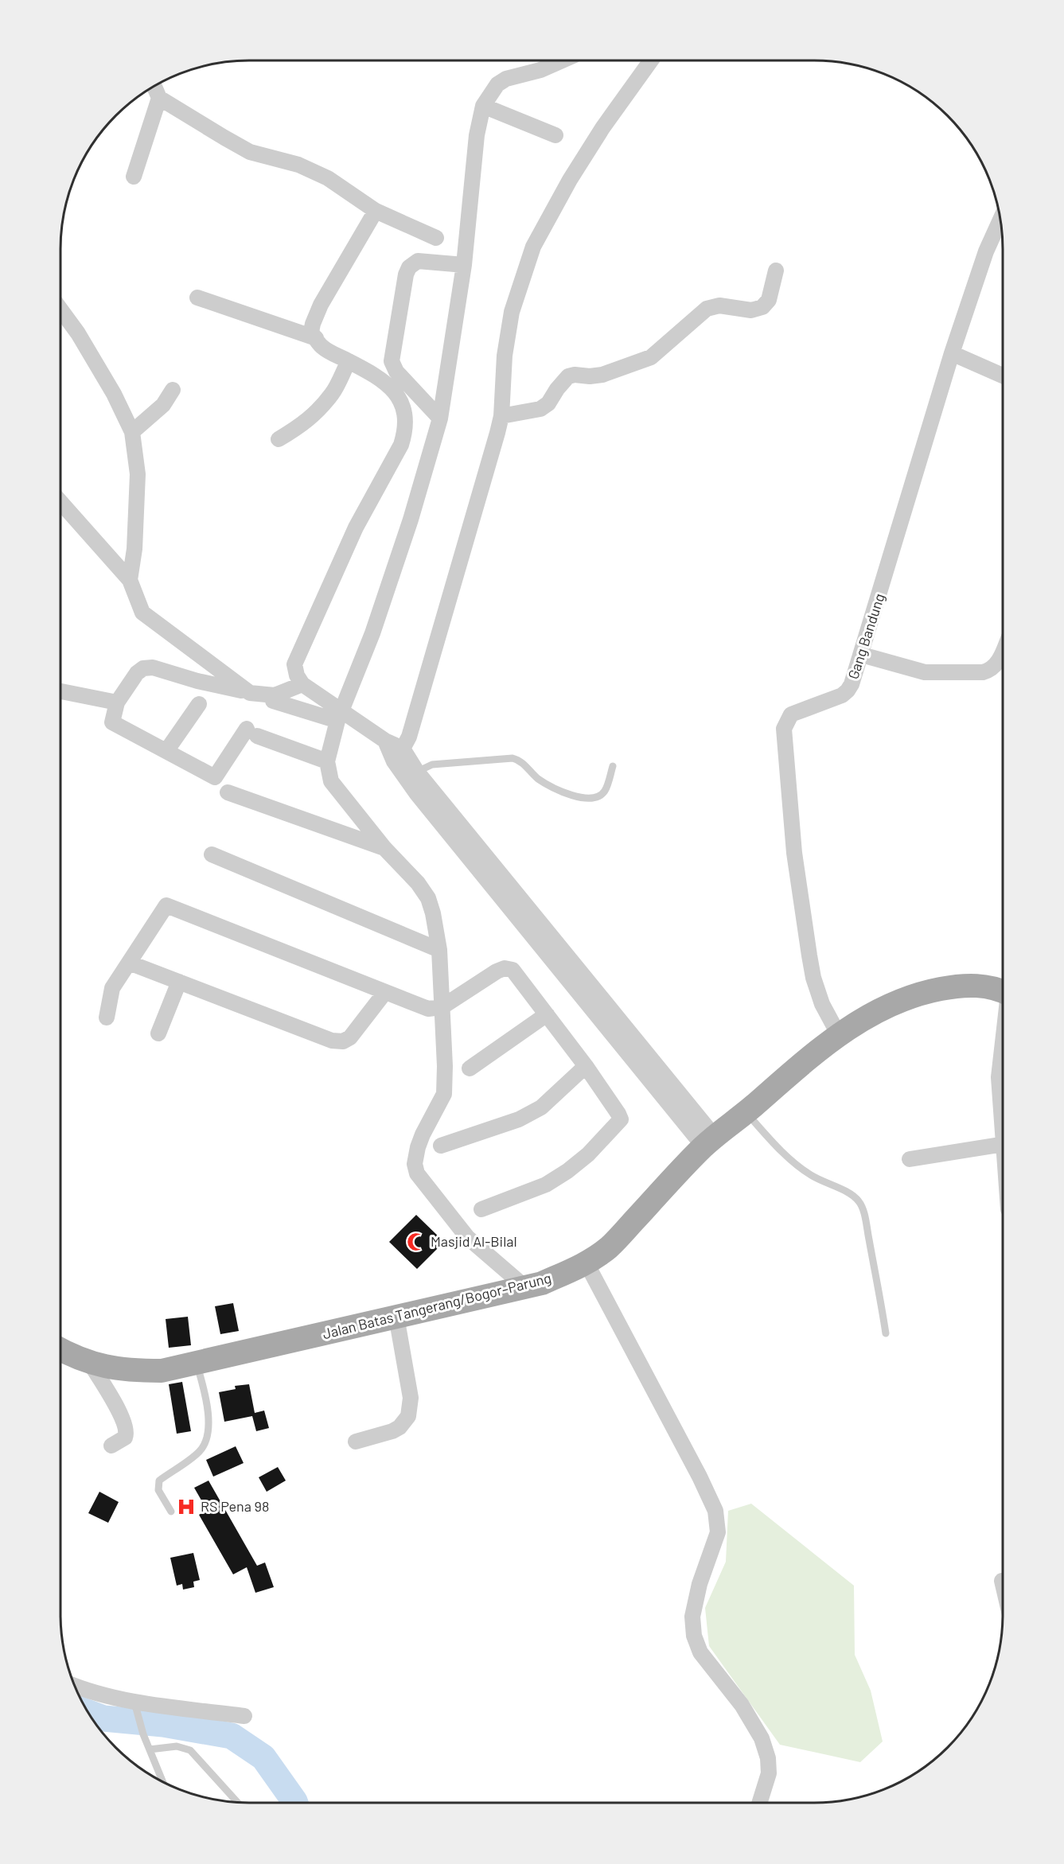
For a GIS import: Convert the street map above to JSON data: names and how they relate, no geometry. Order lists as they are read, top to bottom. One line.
{"streets":{"main road":["Jalan Batas Tangerang/Bogor–Parung"],"street":["Gang Bandung"]},"crossings":[["Gang Bandung","Jalan Batas Tangerang/Bogor–Parung"]],"places":{"mosque":["Masjid Al-Bilal"],"hospital":["RS Pena 98"]}}
